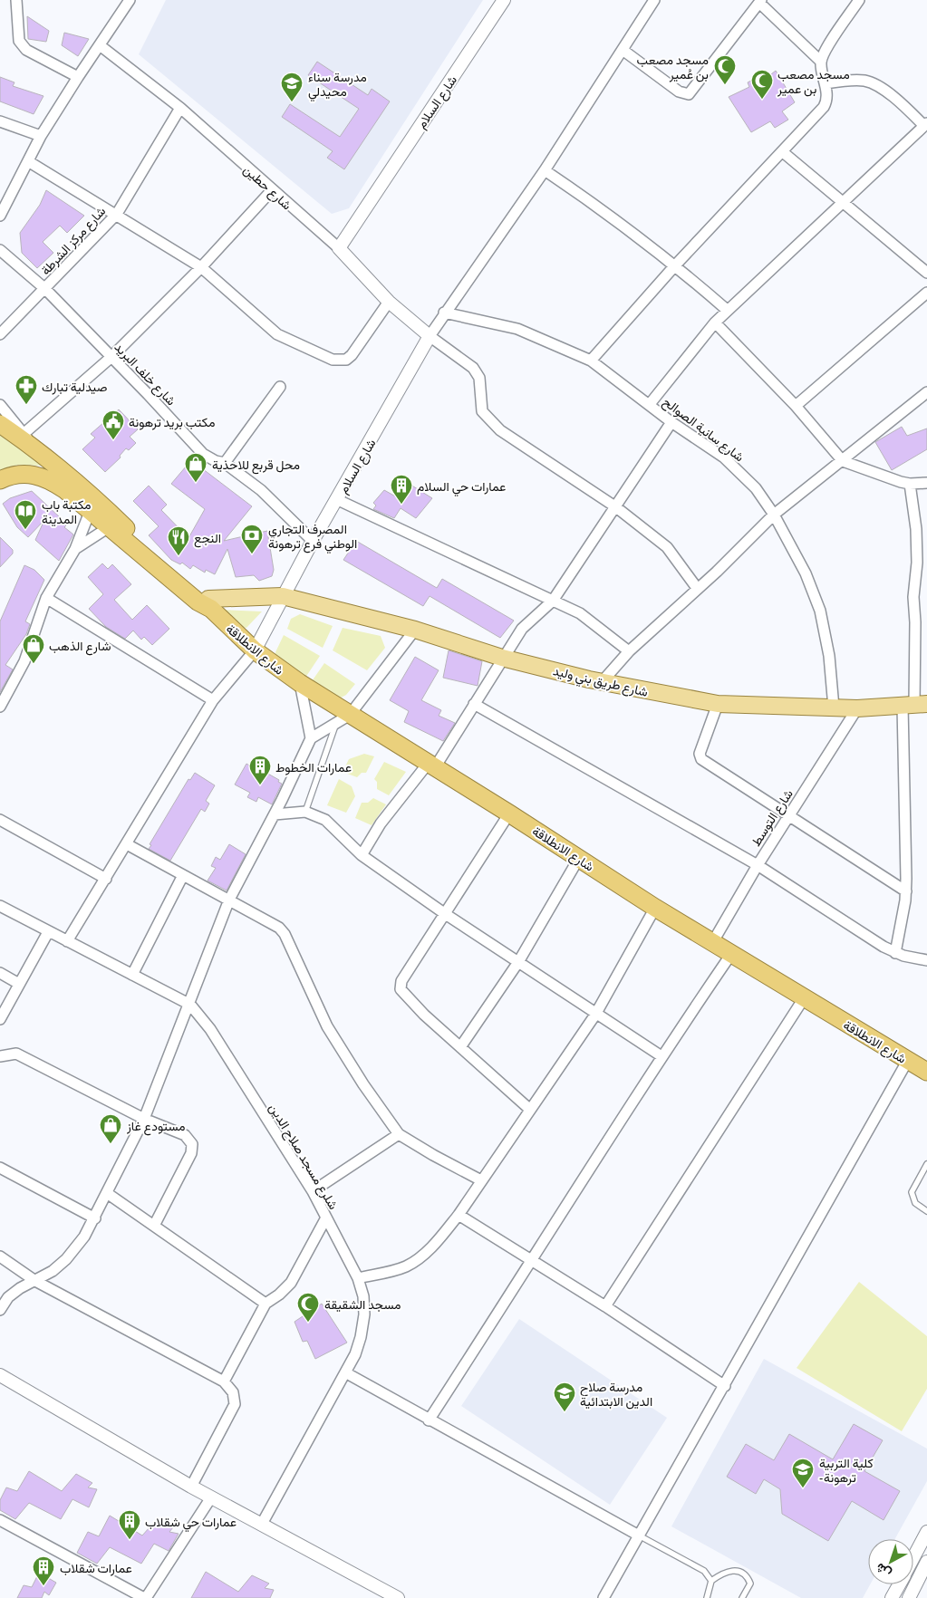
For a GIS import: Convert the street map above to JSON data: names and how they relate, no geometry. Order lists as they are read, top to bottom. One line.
{"streets":{"highway":["شارع الانطلاقة"],"main road":["شارع طريق بني وليد"],"street":["شارع السلام","شارع حطين","شارع مركز الشرطة","شارع خلف البريد","شارع سانية الصوالح","شارع التوسط","شلرع مسجد صلاح الدين"]},"crossings":[["شارع السلام","شارع حطين"],["شارع السلام","شارع خلف البريد"],["شارع السلام","شارع الانطلاقة"],["شارع السلام","شارع طريق بني وليد"],["شارع حطين","شارع مركز الشرطة"],["شارع مركز الشرطة","شارع خلف البريد"],["شارع سانية الصوالح","شارع طريق بني وليد"],["شارع الانطلاقة","شارع طريق بني وليد"],["شارع الانطلاقة","شارع التوسط"],["شارع طريق بني وليد","شارع التوسط"]],"places":{"mosque":["مسجد مصعب بن عُمير","مسجد مصعب بن عمير","مسجد الشقيقة"],"school or university":["مدرسة سناء محيدلي","مدرسة صلاح الدين الابتدائية","كلية التربية -ترهونة"],"pharmacy":["صيدلية تبارك"],"public building":["مكتب بريد ترهونة"],"shop":["محل قربع للاحذية","شارع الذهب","مستودع غاز"],"building":["عمارات حي السلام","عمارات الخطوط","عمارات حي شقلاب","عمارات شقلاب"],"library":["مكتبة باب المدينة"],"bank":["المصرف التجاري الوطني فرع ترهونة"],"restaurant":["النجع"]},"north":"bottom left"}
